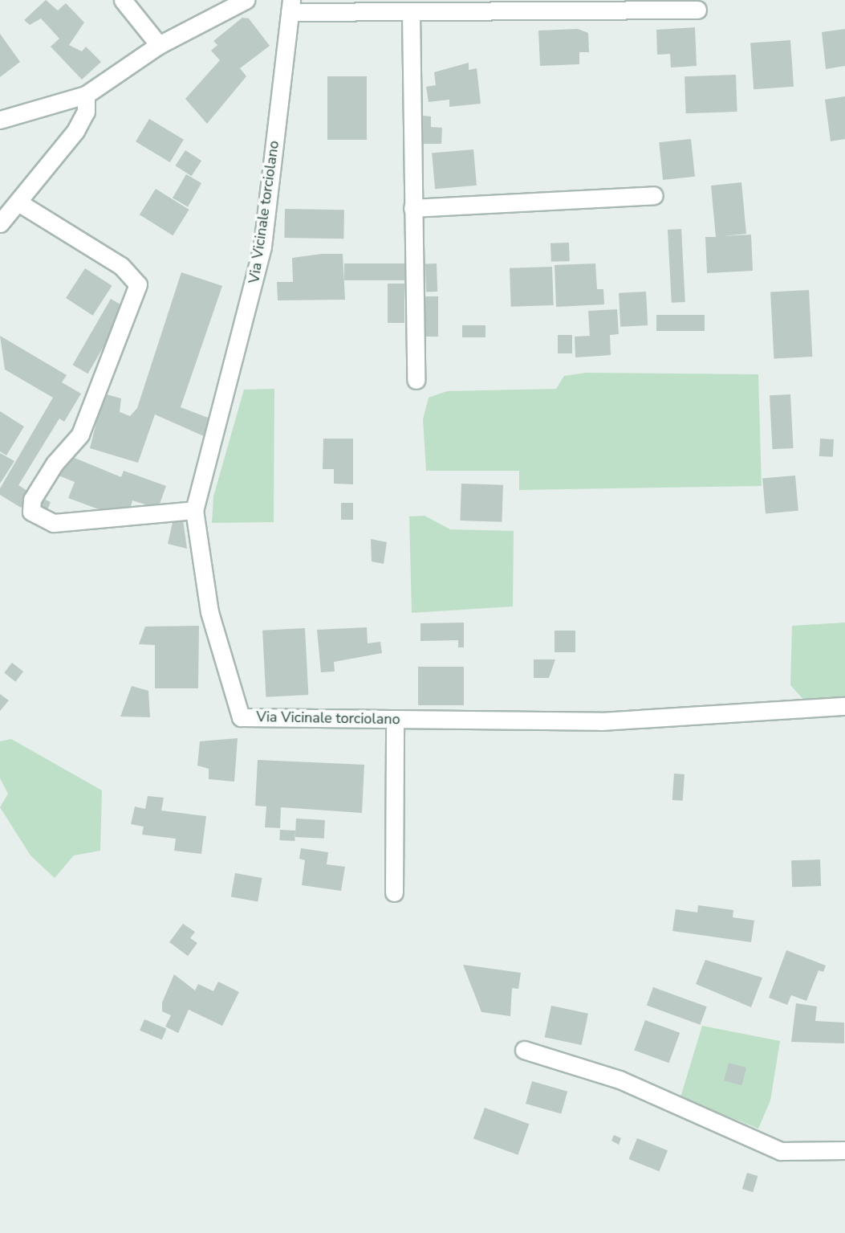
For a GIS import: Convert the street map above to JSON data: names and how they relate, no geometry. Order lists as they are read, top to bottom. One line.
{"streets":{"street":["Via Vicinale torciolano"]}}
